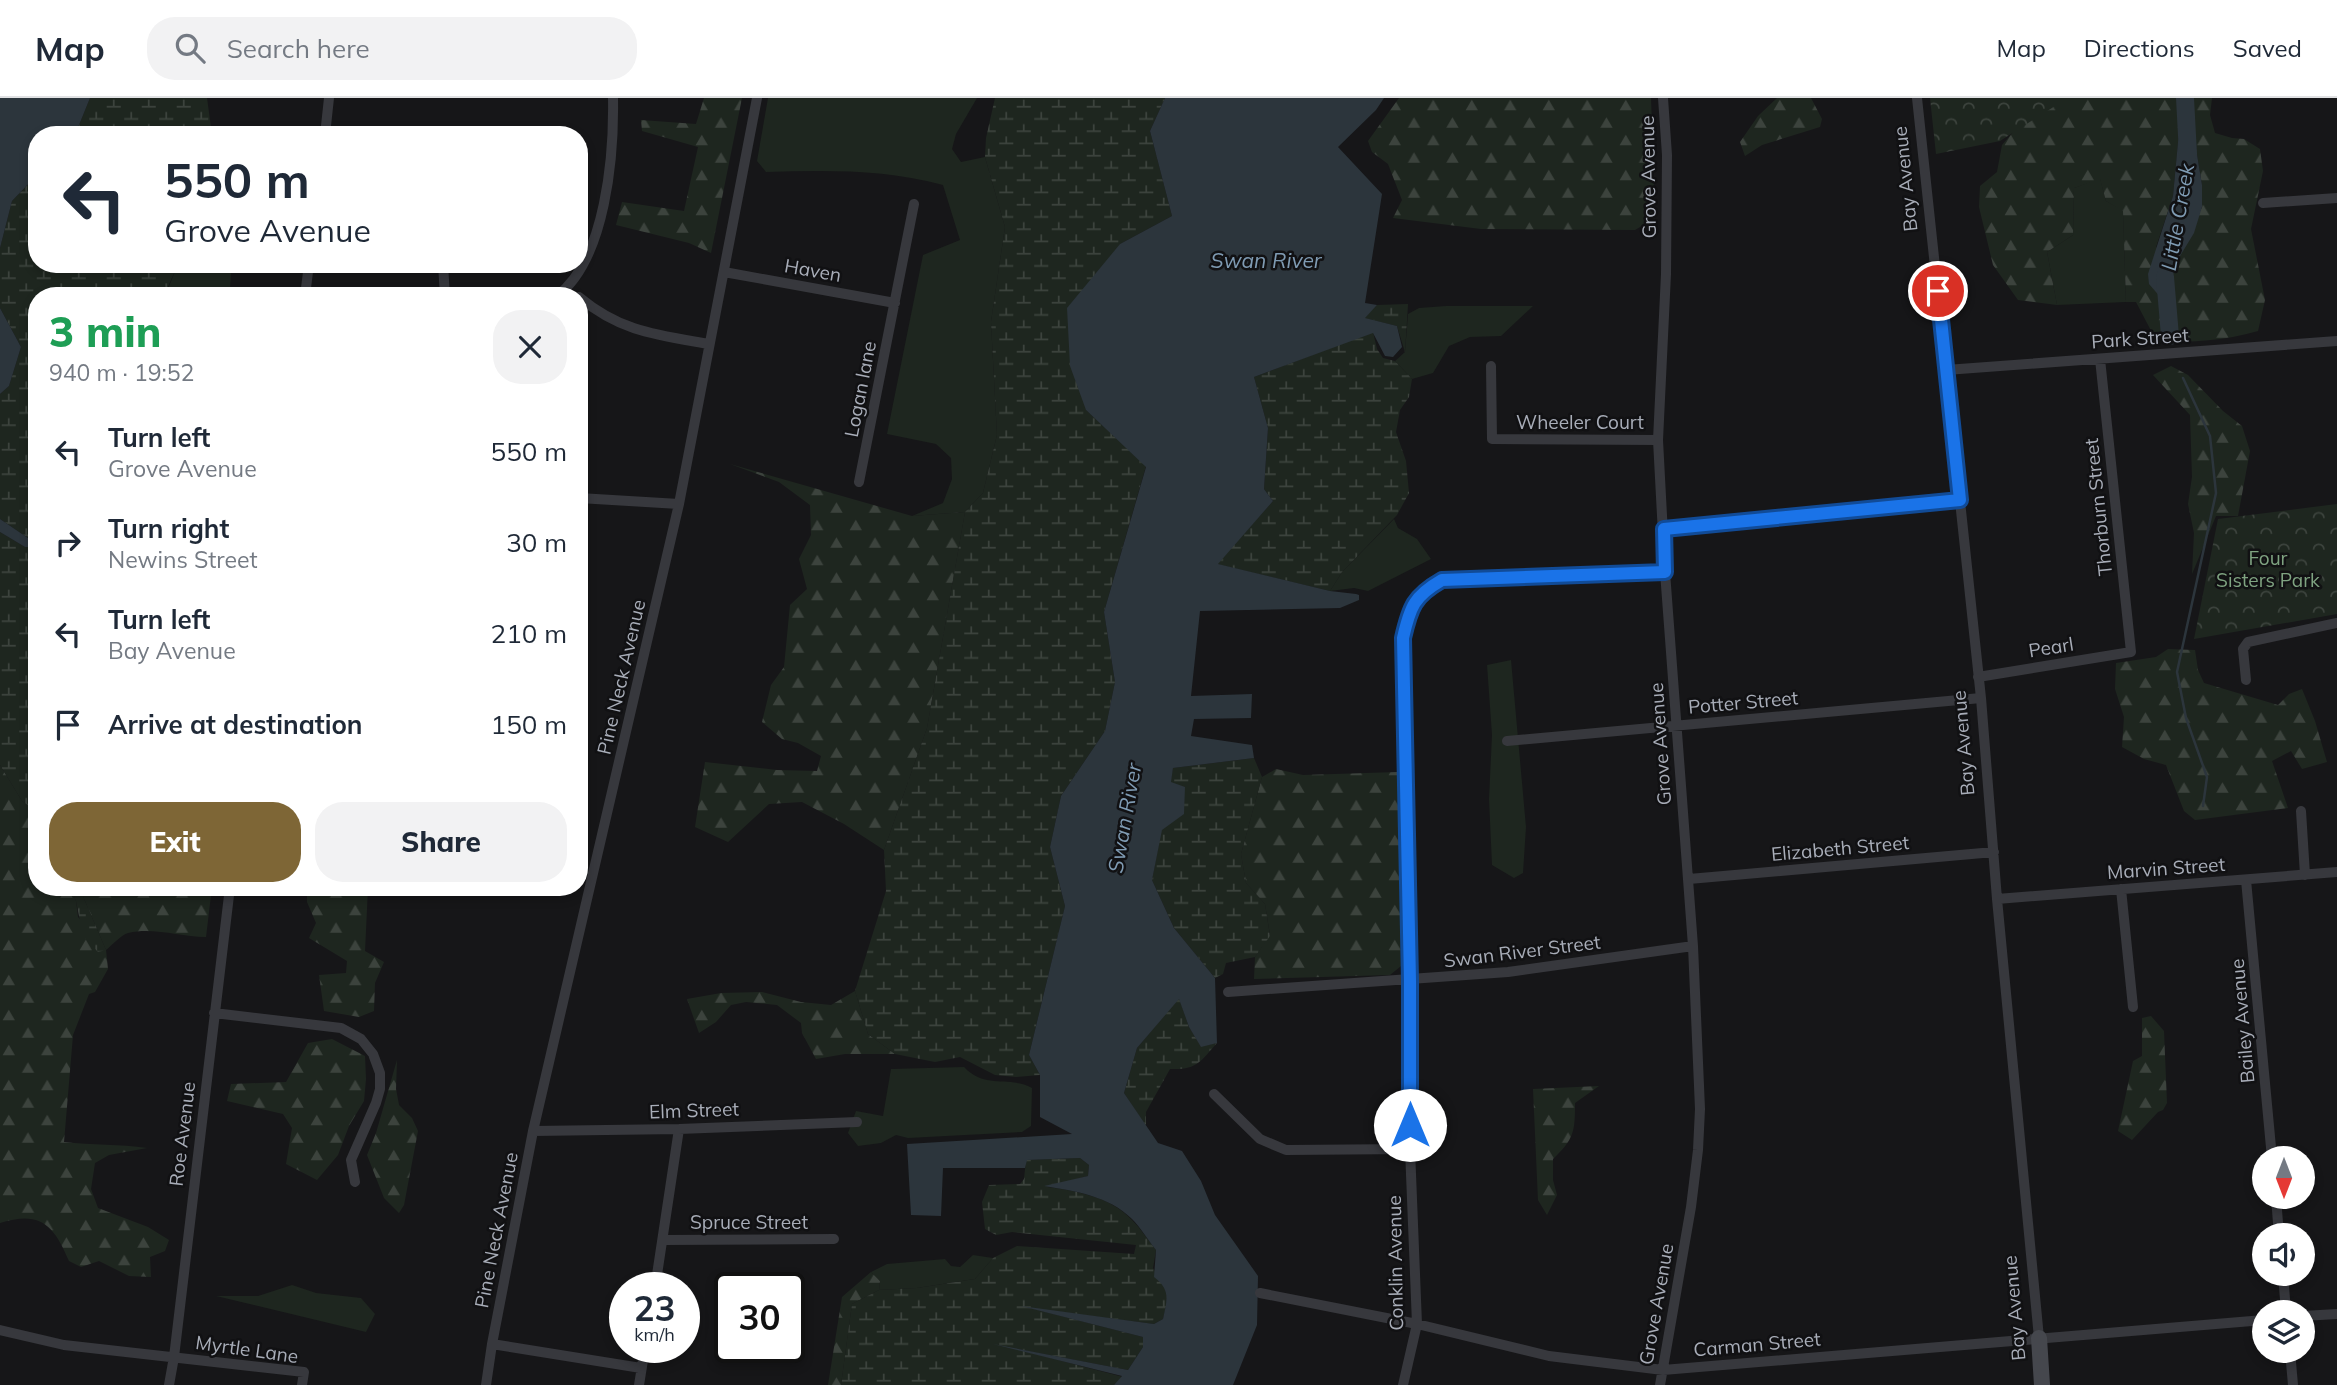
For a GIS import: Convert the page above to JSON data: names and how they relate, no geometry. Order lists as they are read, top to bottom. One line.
{"streets":{"street":["Grove Avenue","Bay Avenue","Haven","Park Street","Logan lane","Wheeler Court","Thorburn Street","Pearl","Pine Neck Avenue","Potter Street","Elizabeth Street","Marvin Street","Swan River Street","Bailey Avenue","Elm Street","Roe Avenue","Spruce Street","Conklin Avenue","Carman Street","Myrtle Lane"]},"crossings":[["Grove Avenue","Wheeler Court"],["Grove Avenue","Potter Street"],["Grove Avenue","Elizabeth Street"],["Grove Avenue","Swan River Street"],["Grove Avenue","Conklin Avenue"],["Grove Avenue","Carman Street"],["Bay Avenue","Park Street"],["Bay Avenue","Pearl"],["Bay Avenue","Potter Street"],["Bay Avenue","Elizabeth Street"],["Bay Avenue","Marvin Street"],["Bay Avenue","Carman Street"],["Haven","Logan lane"],["Haven","Pine Neck Avenue"],["Park Street","Thorburn Street"],["Thorburn Street","Pearl"],["Pine Neck Avenue","Elm Street"],["Marvin Street","Bailey Avenue"],["Swan River Street","Conklin Avenue"],["Roe Avenue","Myrtle Lane"],["Conklin Avenue","Carman Street"]],"water":["Little Creek","Swan River"],"parks":["Four Sisters Park"],"north":"bottom","page":{"header":"Map","search":"Search here","nav":["Map","Directions","Saved"],"turn":["550 m","Grove Avenue"],"heading":["3 min","940 m · 19:52"],"list":[{"name":"Turn left","note":"Grove Avenue","value":"550 m"},{"name":"Turn right","note":"Newins Street","value":"30 m"},{"name":"Turn left","note":"Bay Avenue","value":"210 m"},{"name":"Arrive at destination","value":"150 m"}],"buttons":["Exit","Share"],"speed":"23 km/h","limit":"30"}}
